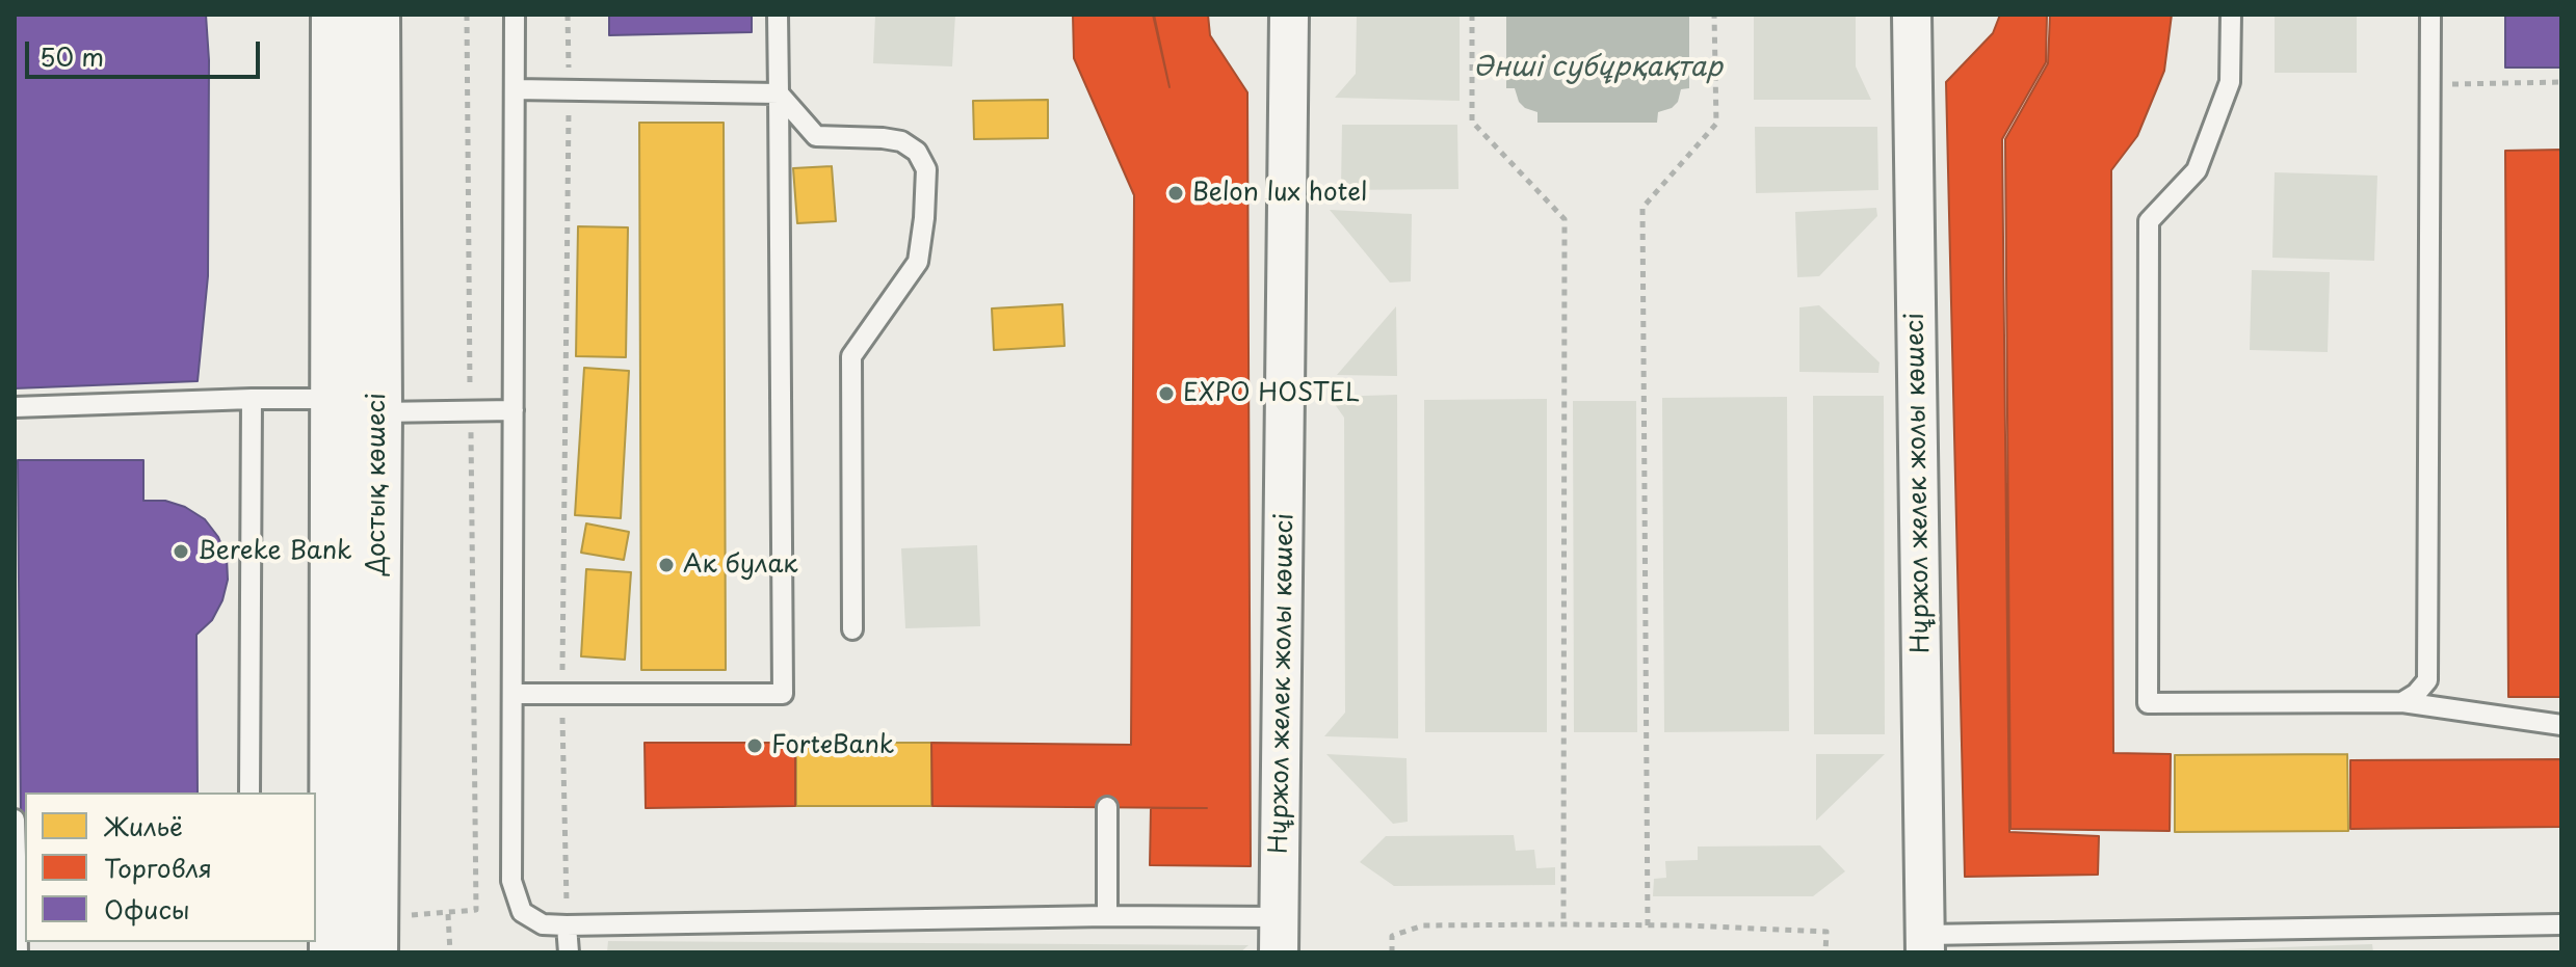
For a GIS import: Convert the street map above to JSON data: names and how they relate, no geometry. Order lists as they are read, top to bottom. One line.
{"streets":{"street":["Нұржол желек жолы көшесі","Достық көшесі"]},"water":["Әнші субұрқақтар"],"places":["Belon lux hotel","EXPO HOSTEL","Bereke Bank","Ак булак","ForteBank"],"legend":["Жильё","Торговля","Офисы"],"scale_bar":"50 m"}
